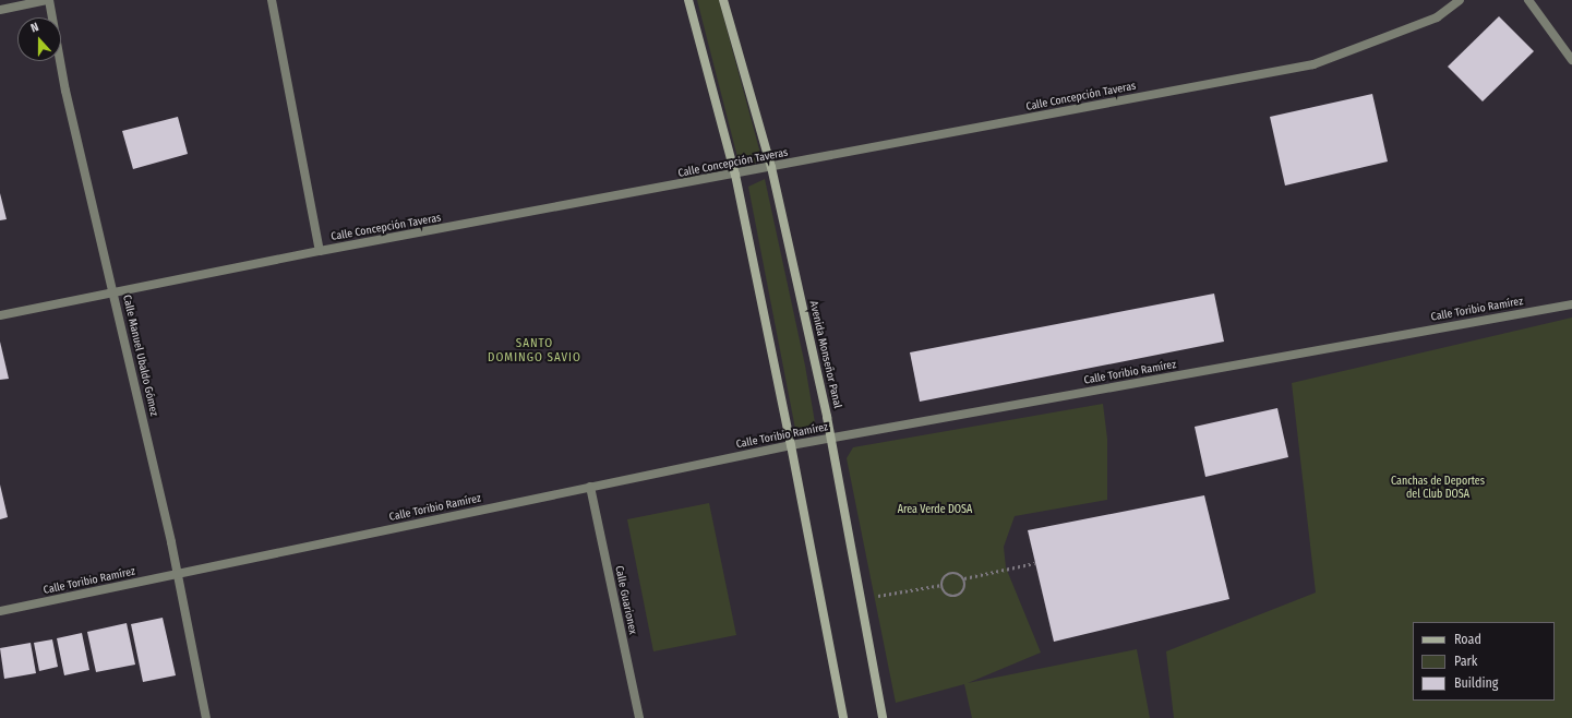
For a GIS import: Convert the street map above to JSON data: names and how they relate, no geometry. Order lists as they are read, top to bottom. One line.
{"streets":{"street":["Calle Concepción Taveras","Calle Toribio Ramírez","Avenida Monseñor Panal","Calle Manuel Ubaldo Gómez","Calle Guarionex"]},"crossings":[["Calle Concepción Taveras","Avenida Monseñor Panal"],["Calle Concepción Taveras","Calle Manuel Ubaldo Gómez"],["Calle Toribio Ramírez","Avenida Monseñor Panal"],["Calle Toribio Ramírez","Calle Manuel Ubaldo Gómez"],["Calle Toribio Ramírez","Calle Guarionex"]],"districts":["SANTO DOMINGO SAVIO"],"parks":["Canchas de Deportes del Club DOSA","Area Verde DOSA"],"legend":["Road","Park","Building"],"north":"top"}
